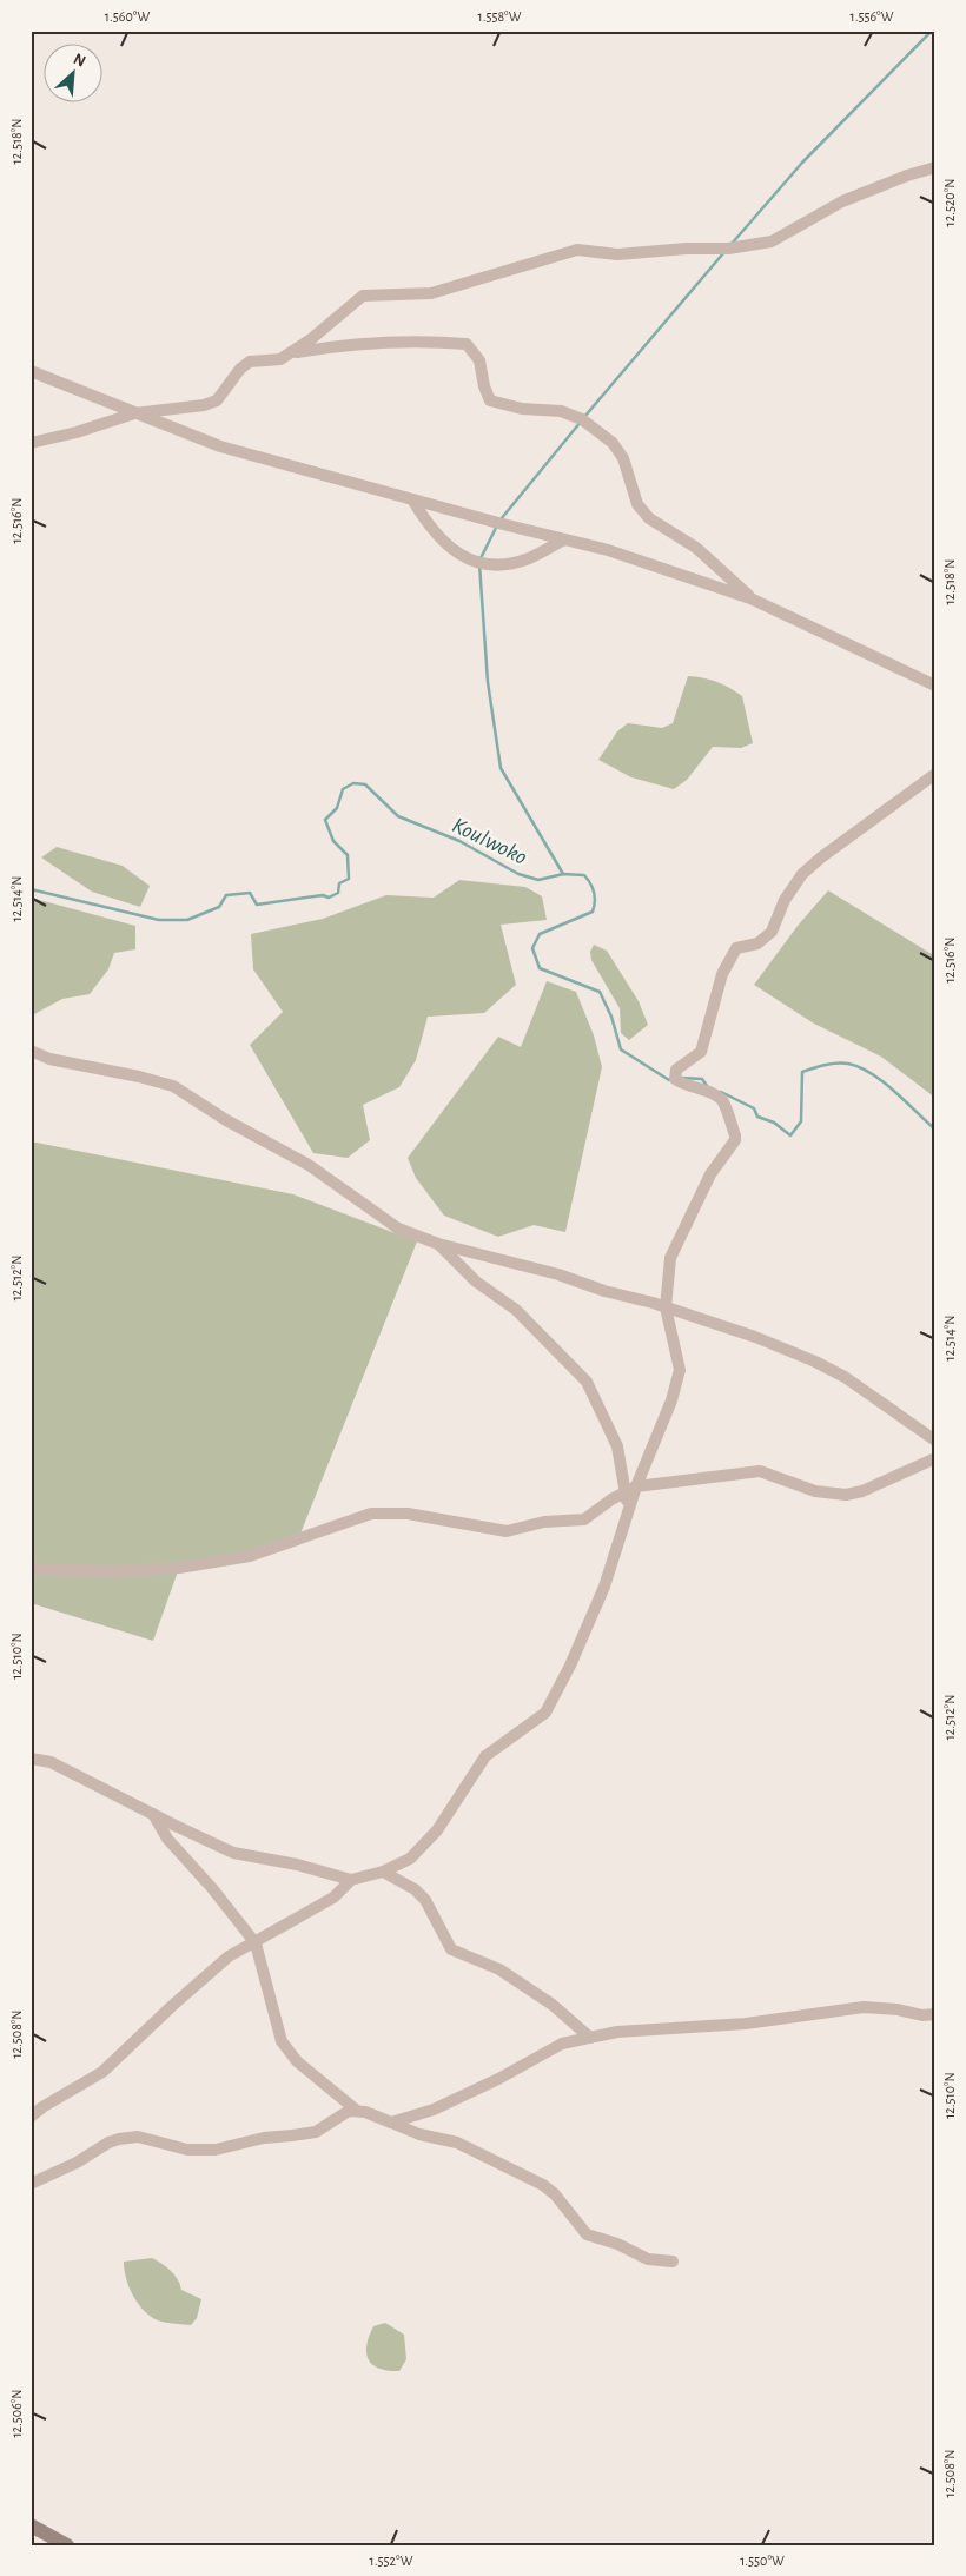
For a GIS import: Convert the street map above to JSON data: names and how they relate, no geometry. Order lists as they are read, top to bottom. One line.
{"water":["Koulwoko"],"north":"top right","coordinates":["1.560°W","1.558°W","1.556°W","12.518°N","12.520°N","12.516°N","12.514°N","12.512°N","12.510°N","12.508°N","12.506°N","1.552°W","1.550°W"]}
